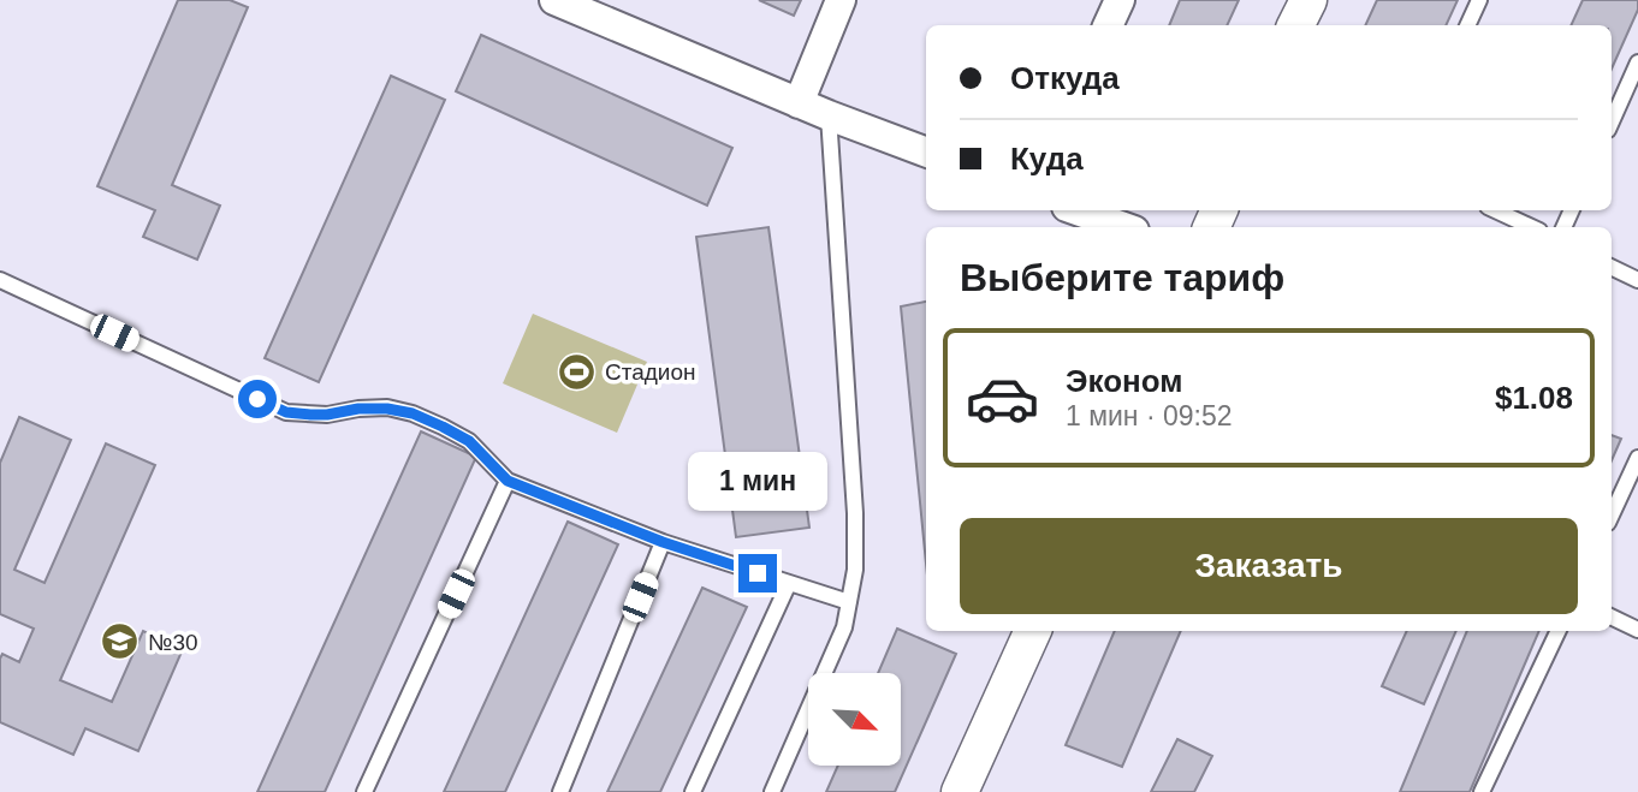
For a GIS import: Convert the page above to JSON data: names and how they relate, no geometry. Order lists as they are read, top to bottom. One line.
{"places":{"sports":["Стадион"],"school or university":["№30"]},"north":"bottom right","page":{"banner":["Откуда","Куда"],"heading":"Выберите тариф","list":[{"name":"Эконом","note":"1 мин · 09:52","value":"$1.08"}],"bubble":"1 мин","buttons":"Заказать"}}
